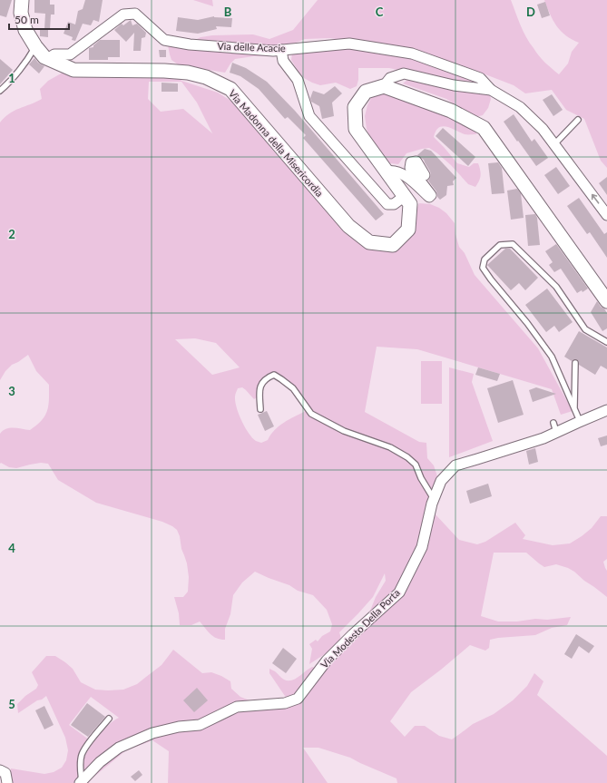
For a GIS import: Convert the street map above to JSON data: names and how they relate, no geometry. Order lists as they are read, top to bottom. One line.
{"streets":{"main road":["Via Madonna della Misericordia"],"street":["Via delle Acacie","Via Modesto Della Porta"]},"crossings":[["Via delle Acacie","Via Madonna della Misericordia"]],"scale_bar":"50 m","grid":{"columns":["B","C","D"],"rows":["1","2","3","4","5"]}}
